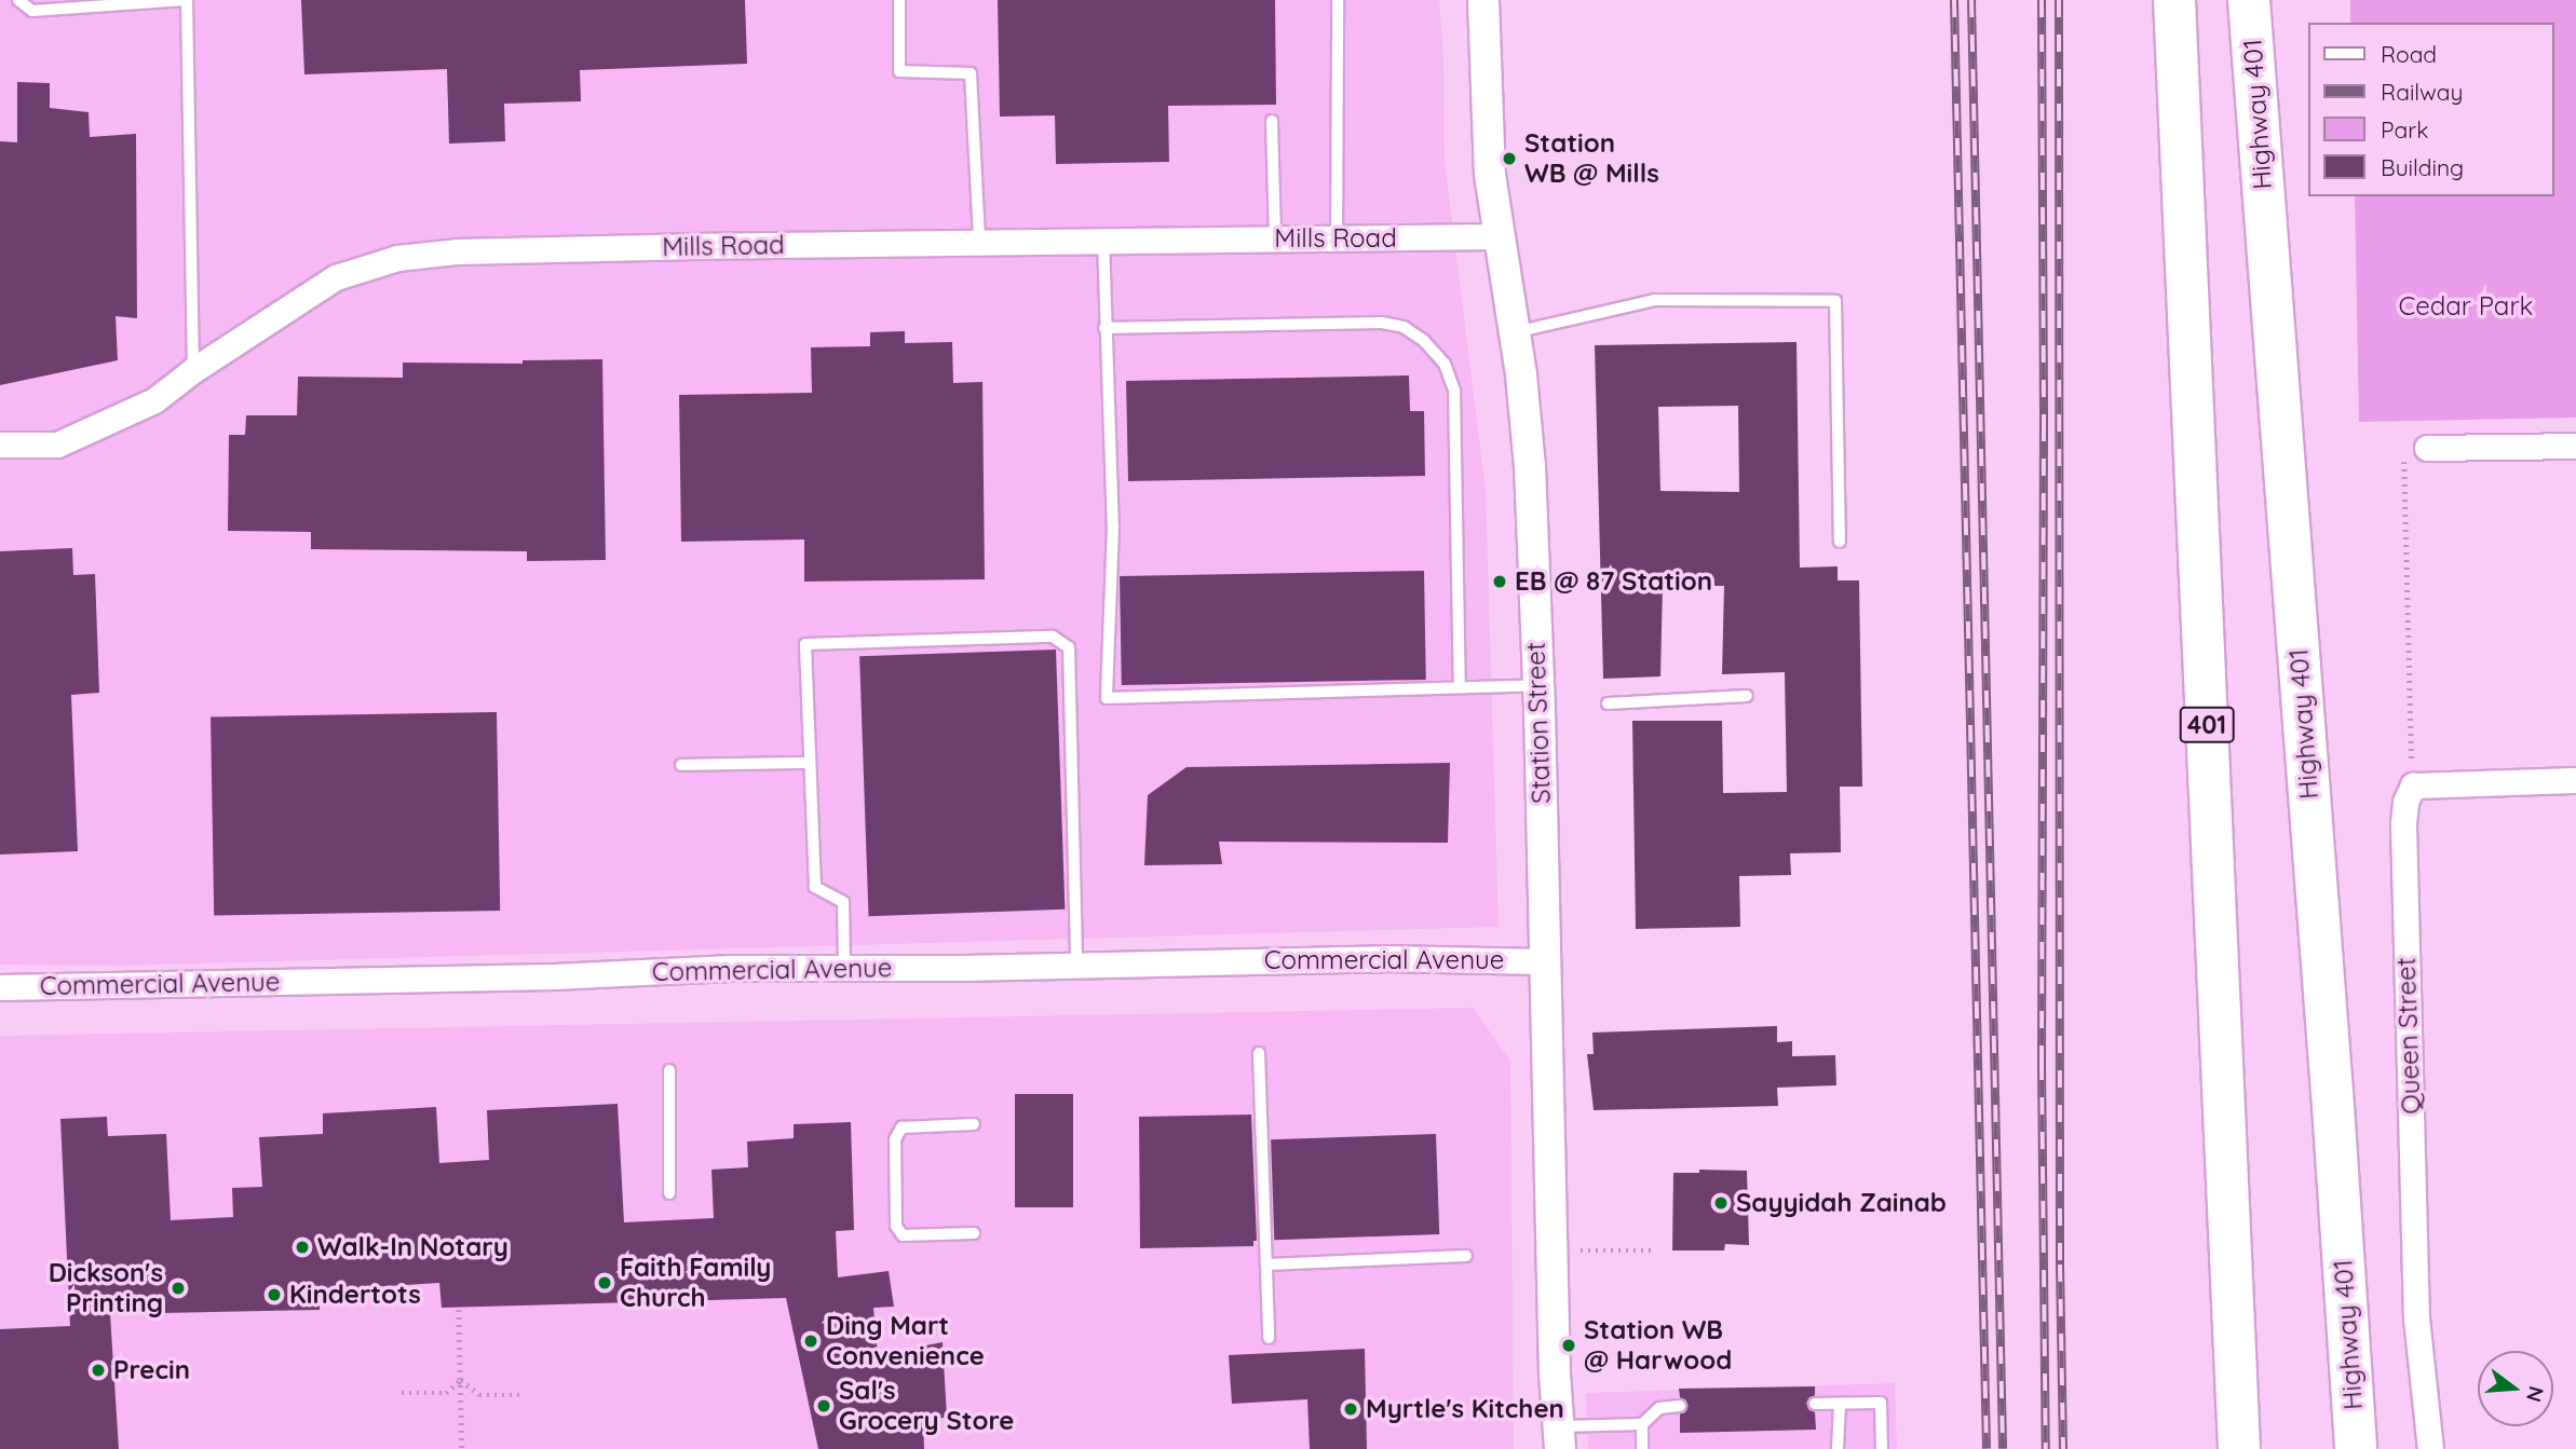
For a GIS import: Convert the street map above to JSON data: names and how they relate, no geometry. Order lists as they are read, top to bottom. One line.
{"streets":{"highway":["Highway 401","401"],"street":["Mills Road","Station Street","Commercial Avenue","Queen Street"]},"crossings":[["Mills Road","Station Street"],["Station Street","Commercial Avenue"]],"parks":["Cedar Park"],"places":["Station WB @ Mills","EB @ 87 Station","Sayyidah Zainab","Walk-In Notary","Faith Family Church","Dickson's Printing","Kindertots","Ding Mart Convenience","Station WB @ Harwood","Precin","Sal's Grocery Store","Myrtle's Kitchen"],"legend":["Road","Railway","Park","Building"],"north":"right"}
